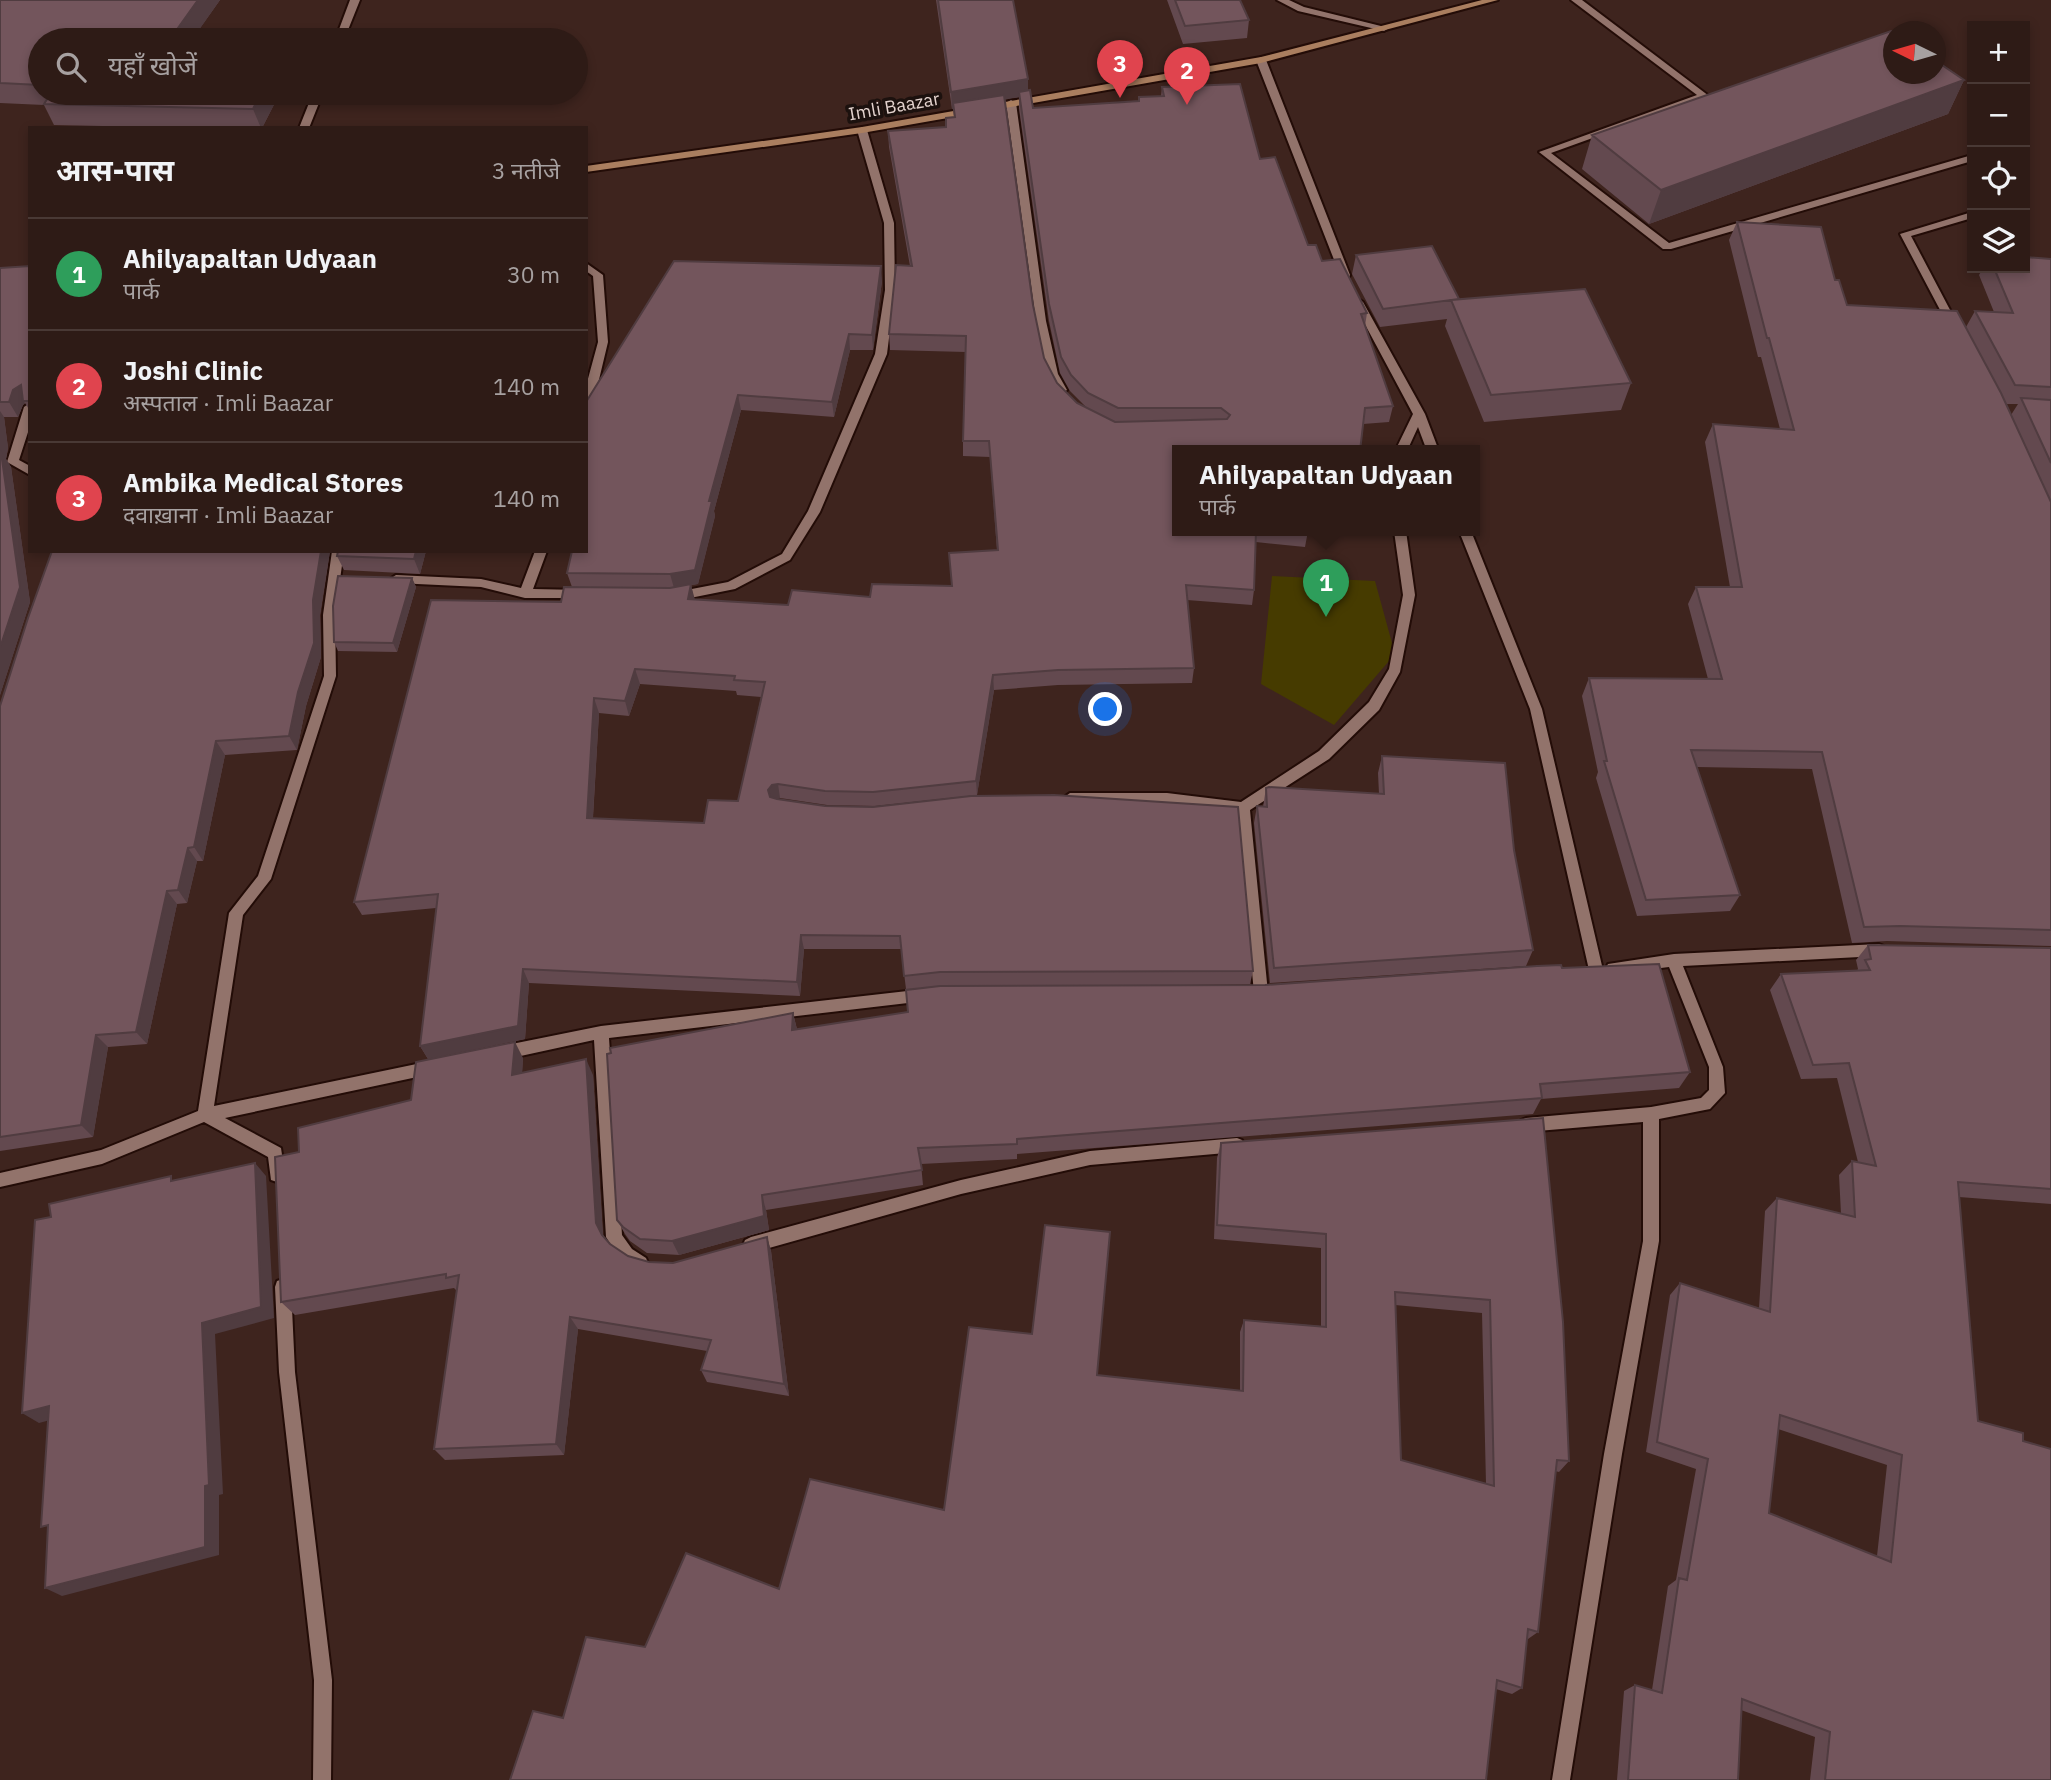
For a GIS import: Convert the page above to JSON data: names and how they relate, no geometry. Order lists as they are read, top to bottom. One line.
{"streets":{"main road":["Imli Baazar"]},"north":"left","page":{"map_buttons":["+","−"],"search":"यहाँ खोजें","pins":["3","2","1"],"heading":["आस-पास","3 नतीजे"],"list":[{"mark":"1","name":"Ahilyapaltan Udyaan","note":"पार्क","value":"30 m"},{"mark":"2","name":"Joshi Clinic","note":"अस्पताल · Imli Baazar","value":"140 m"},{"mark":"3","name":"Ambika Medical Stores","note":"दवाख़ाना · Imli Baazar","value":"140 m"}],"popup":["Ahilyapaltan Udyaan","पार्क"]}}
